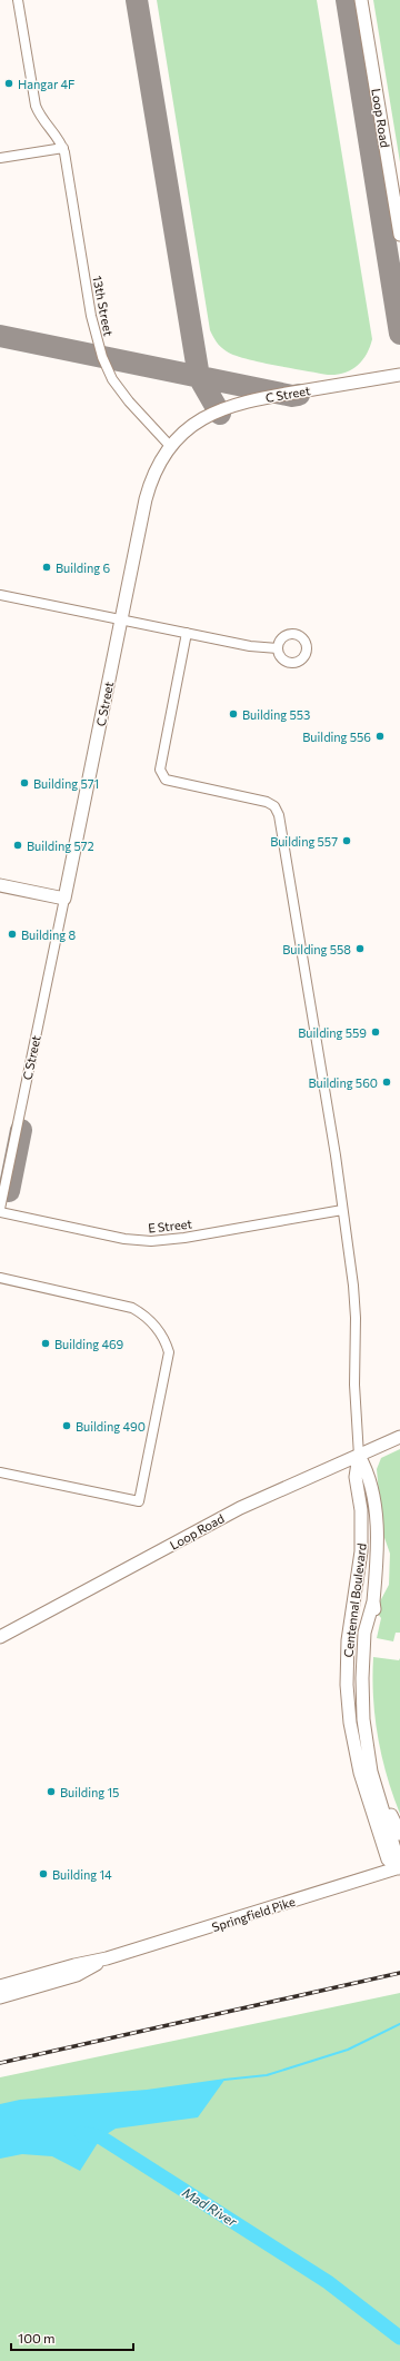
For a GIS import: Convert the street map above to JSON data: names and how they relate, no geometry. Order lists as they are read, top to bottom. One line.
{"streets":{"street":["Loop Road","13th Street","C Street","E Street","Centennal Boulevard","Springfield Pike"]},"crossings":[["Loop Road","Centennal Boulevard"],["13th Street","C Street"],["Centennal Boulevard","Springfield Pike"]],"water":["Mad River"],"places":["Hangar 4F","Building 6","Building 553","Building 556","Building 571","Building 557","Building 572","Building 8","Building 558","Building 559","Building 560","Building 469","Building 490","Building 15","Building 14"],"scale_bar":"100 m"}
